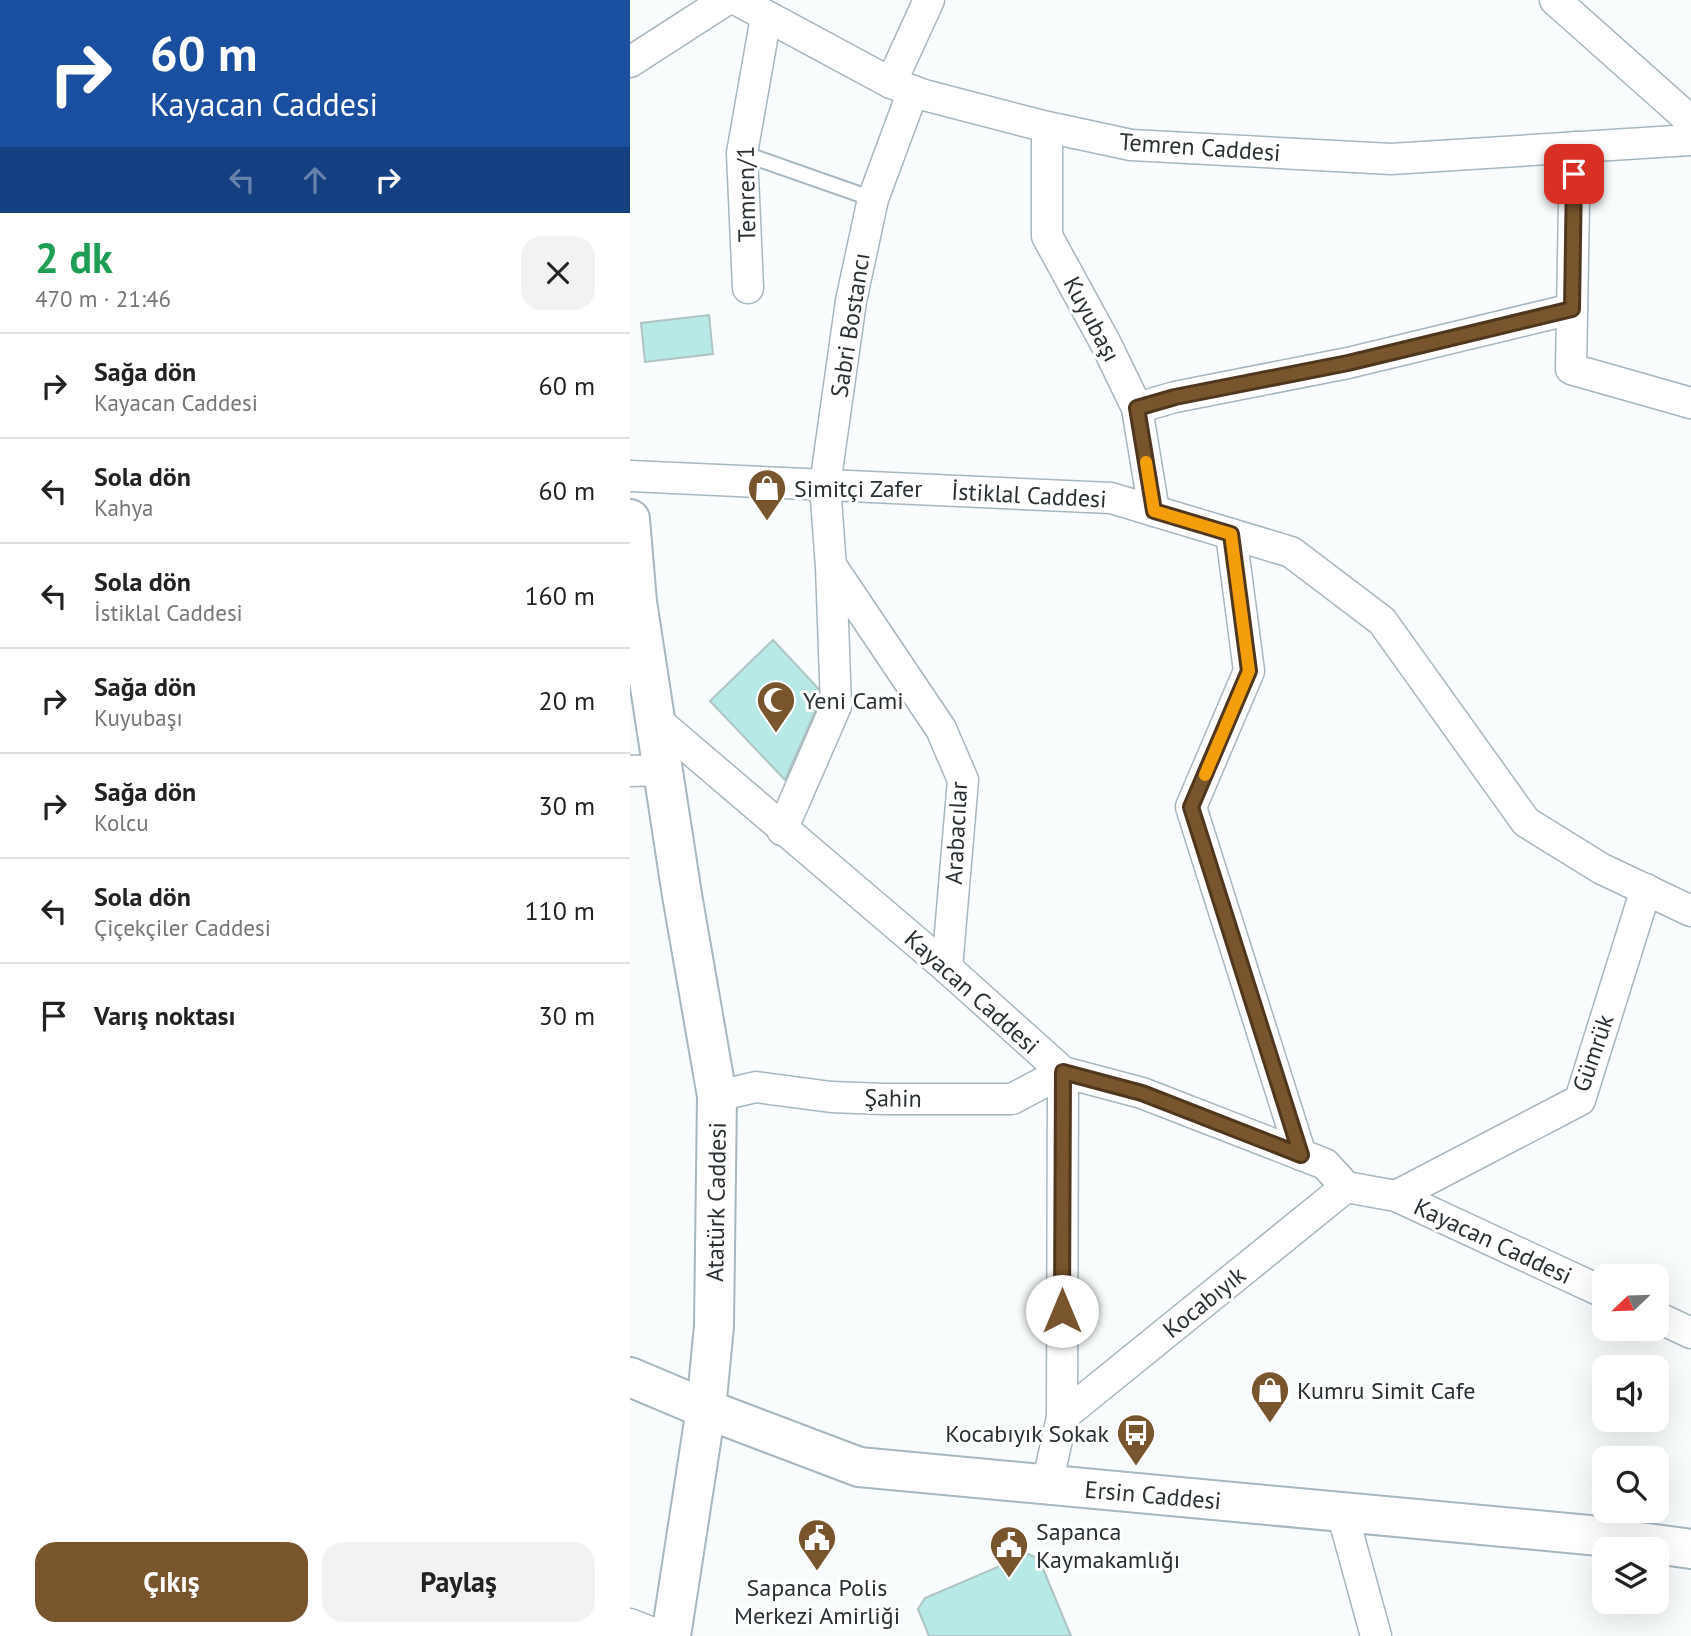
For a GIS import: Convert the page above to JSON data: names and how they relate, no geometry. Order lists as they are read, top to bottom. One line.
{"streets":{"street":["Temren Caddesi","Temren/1","Kuyubaşı","Sabri Bostancı","İstiklal Caddesi","Arabacılar","Kayacan Caddesi","Gümrük","Şahin","Atatürk Caddesi","Kocabıyık","Ersin Caddesi"]},"crossings":[["Temren Caddesi","Temren/1"],["Temren Caddesi","Kuyubaşı"],["Temren Caddesi","Sabri Bostancı"],["Kuyubaşı","İstiklal Caddesi"],["Sabri Bostancı","İstiklal Caddesi"],["Sabri Bostancı","Arabacılar"],["İstiklal Caddesi","Gümrük"],["Arabacılar","Kayacan Caddesi"],["Kayacan Caddesi","Gümrük"],["Kayacan Caddesi","Şahin"],["Kayacan Caddesi","Atatürk Caddesi"],["Kayacan Caddesi","Kocabıyık"],["Şahin","Atatürk Caddesi"],["Atatürk Caddesi","Ersin Caddesi"]],"places":{"shop":["Simitçi Zafer","Kumru Simit Cafe"],"mosque":["Yeni Cami"],"bus stop":["Kocabıyık Sokak"],"public building":["Sapanca Polis Merkezi Amirliği","Sapanca Kaymakamlığı"]},"north":"bottom left","page":{"turn":["60 m","Kayacan Caddesi"],"heading":["2 dk","470 m · 21:46"],"list":[{"name":"Sağa dön","note":"Kayacan Caddesi","value":"60 m"},{"name":"Sola dön","note":"Kahya","value":"60 m"},{"name":"Sola dön","note":"İstiklal Caddesi","value":"160 m"},{"name":"Sağa dön","note":"Kuyubaşı","value":"20 m"},{"name":"Sağa dön","note":"Kolcu","value":"30 m"},{"name":"Sola dön","note":"Çiçekçiler Caddesi","value":"110 m"},{"name":"Varış noktası","value":"30 m"}],"buttons":["Çıkış","Paylaş"]}}
